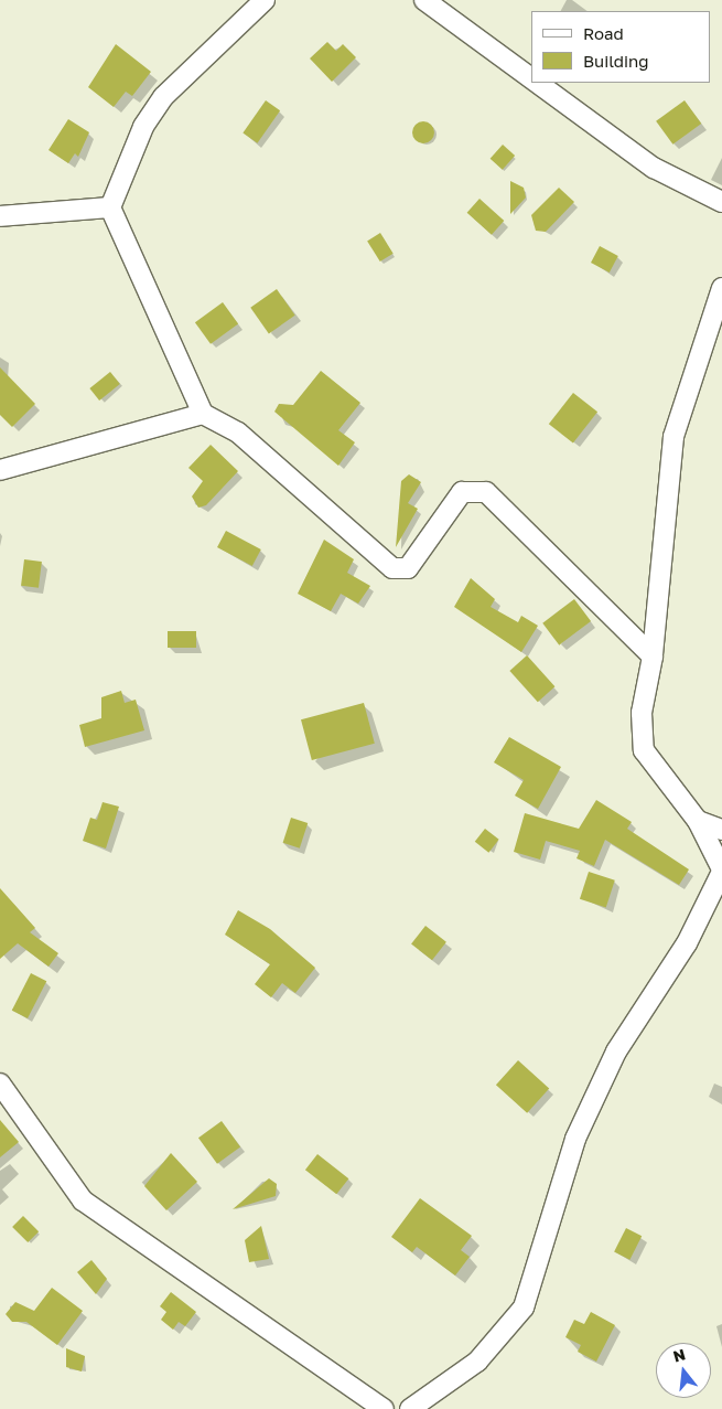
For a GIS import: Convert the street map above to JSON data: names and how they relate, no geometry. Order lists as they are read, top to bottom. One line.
{"legend":["Road","Building"],"north":"top"}
